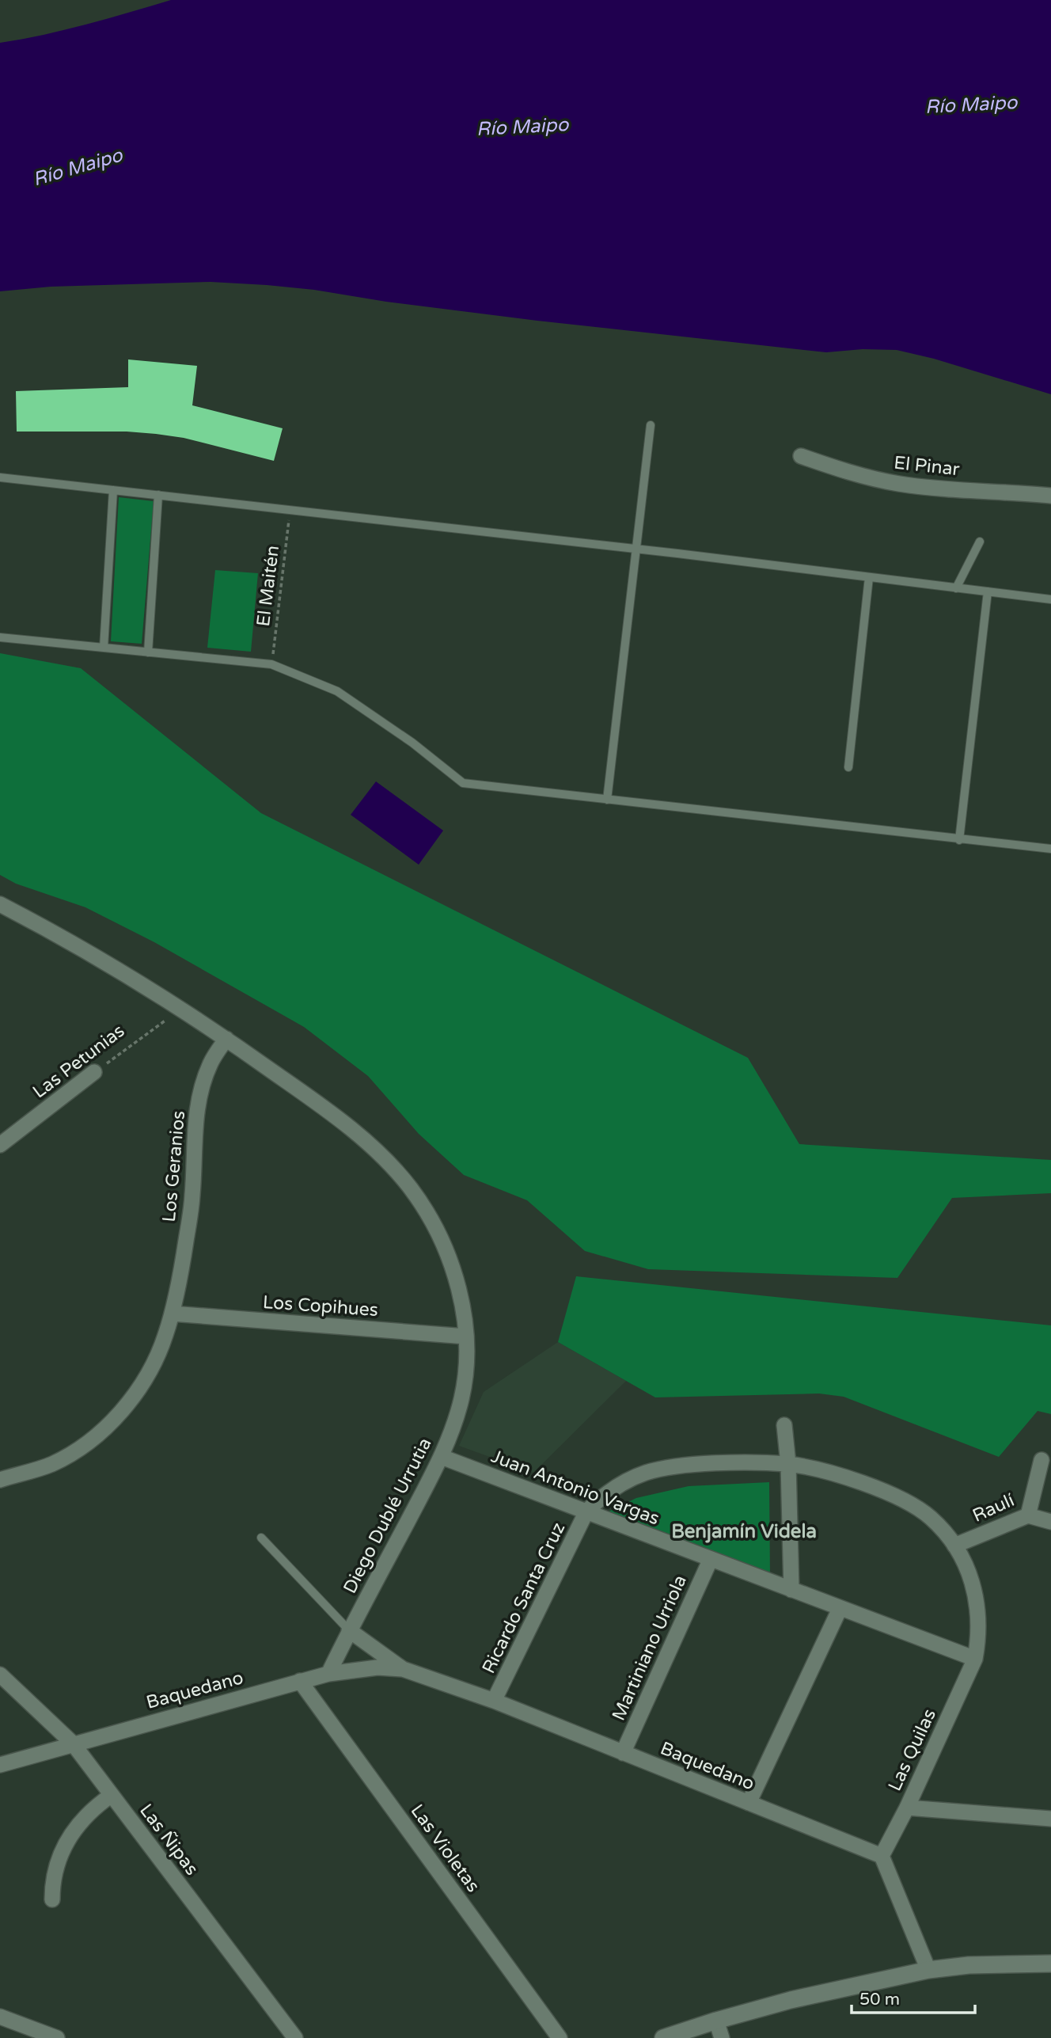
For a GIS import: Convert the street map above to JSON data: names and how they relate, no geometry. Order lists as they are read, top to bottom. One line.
{"streets":{"street":["El Pinar","Las Petunias","Los Geranios","Los Copihues","Juan Antonio Vargas","Raulí","Diego Dublé Urrutia","Ricardo Santa Cruz","Martiniano Urriola","Baquedano","Las Quilas","Las Ñipas","Las Violetas"],"path":["El Maitén"]},"crossings":[["Los Geranios","Los Copihues"],["Los Geranios","Diego Dublé Urrutia"],["Los Copihues","Diego Dublé Urrutia"],["Juan Antonio Vargas","Diego Dublé Urrutia"],["Juan Antonio Vargas","Ricardo Santa Cruz"],["Juan Antonio Vargas","Martiniano Urriola"],["Juan Antonio Vargas","Las Quilas"],["Raulí","Las Quilas"],["Diego Dublé Urrutia","Baquedano"],["Ricardo Santa Cruz","Baquedano"],["Ricardo Santa Cruz","Las Quilas"],["Martiniano Urriola","Baquedano"],["Baquedano","Las Quilas"],["Baquedano","Las Ñipas"],["Baquedano","Las Violetas"]],"districts":["Benjamín Videla"],"water":["Río Maipo"],"scale_bar":"50 m"}
